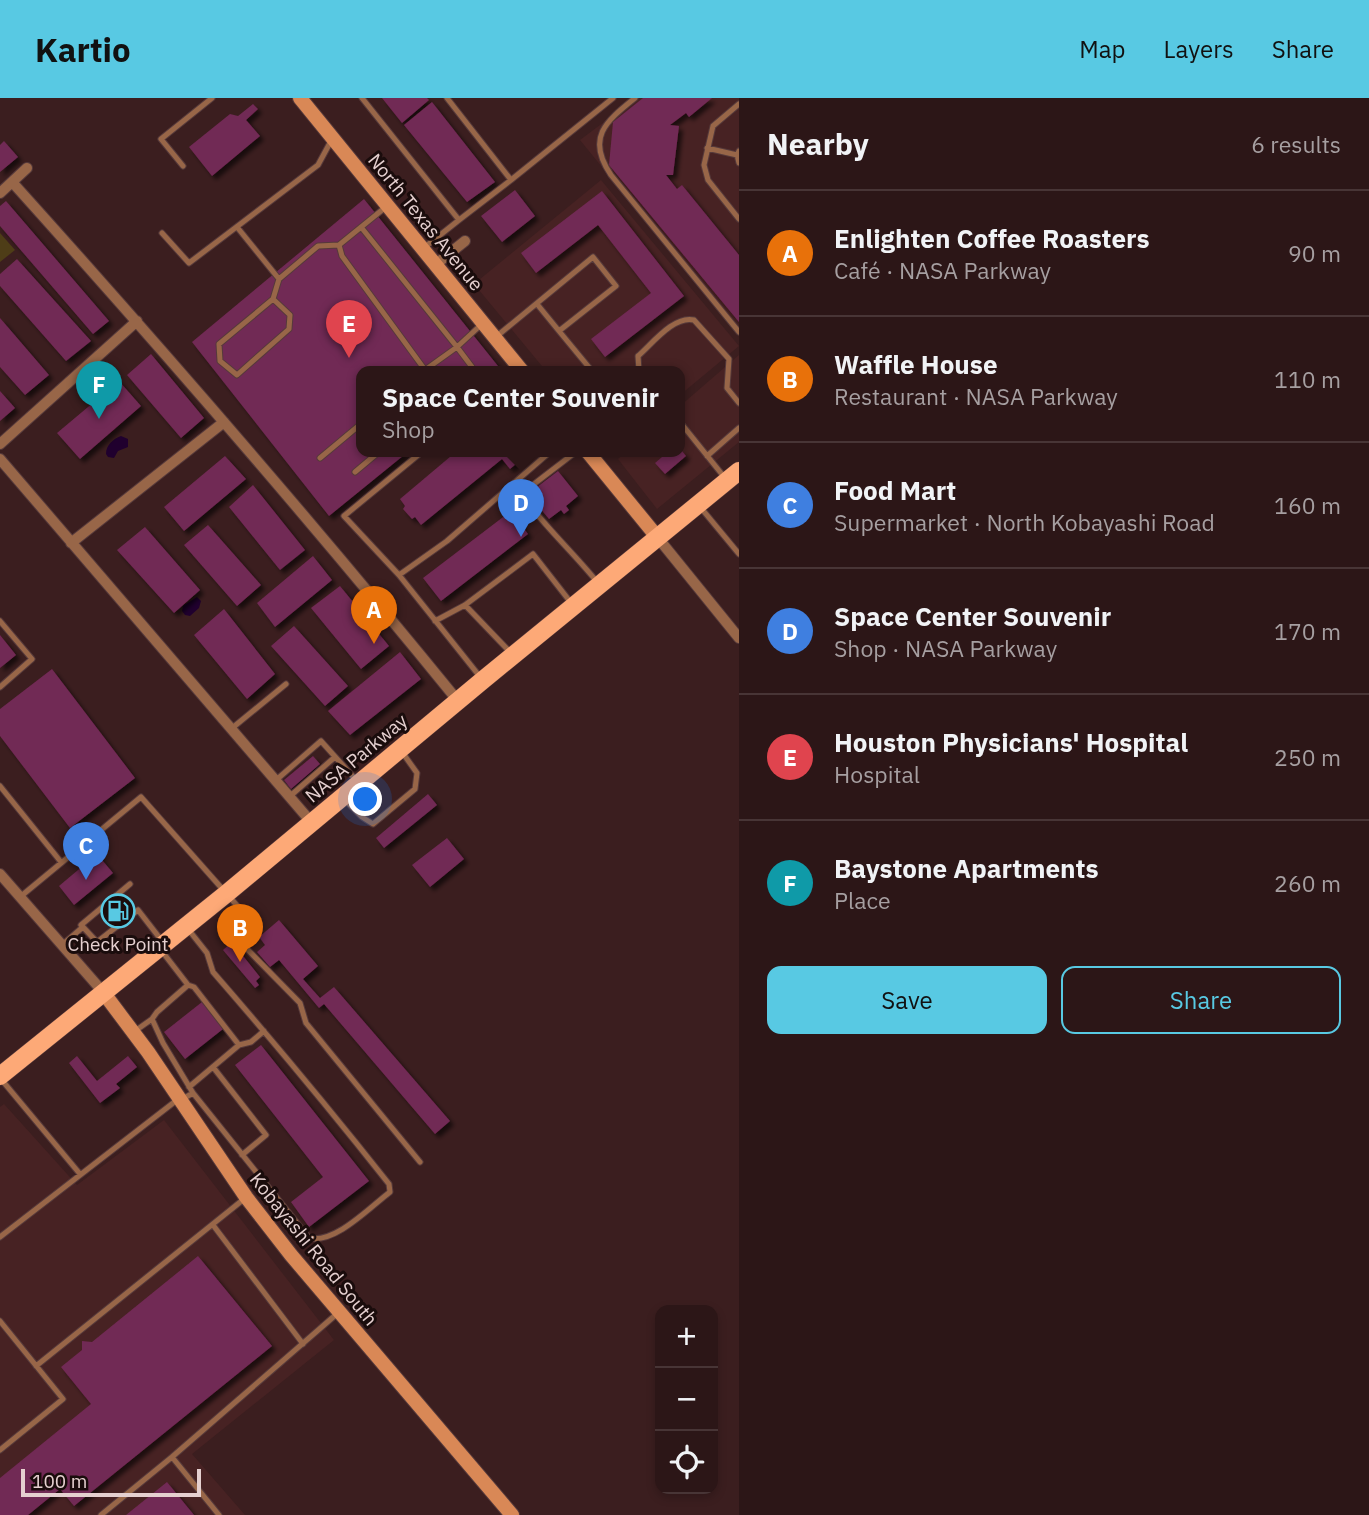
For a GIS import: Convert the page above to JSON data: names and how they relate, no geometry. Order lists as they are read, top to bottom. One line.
{"streets":{"main road":["NASA Parkway"],"street":["North Texas Avenue","Kobayashi Road South"]},"crossings":[["NASA Parkway","Kobayashi Road South"]],"places":{"fuel station":["Check Point"]},"scale_bar":"100 m","page":{"header":"Kartio","nav":["Map","Layers","Share"],"heading":["Nearby","6 results"],"list":[{"mark":"A","name":"Enlighten Coffee Roasters","note":"Café · NASA Parkway","value":"90 m"},{"mark":"B","name":"Waffle House","note":"Restaurant · NASA Parkway","value":"110 m"},{"mark":"C","name":"Food Mart","note":"Supermarket · North Kobayashi Road","value":"160 m"},{"mark":"D","name":"Space Center Souvenir","note":"Shop · NASA Parkway","value":"170 m"},{"mark":"E","name":"Houston Physicians' Hospital","note":"Hospital","value":"250 m"},{"mark":"F","name":"Baystone Apartments","note":"Place","value":"260 m"}],"pins":["E","F","D","A","C","B"],"popup":["Space Center Souvenir","Shop"],"buttons":["Save","Share"],"map_buttons":["+","−"],"scale":"100 m"}}
